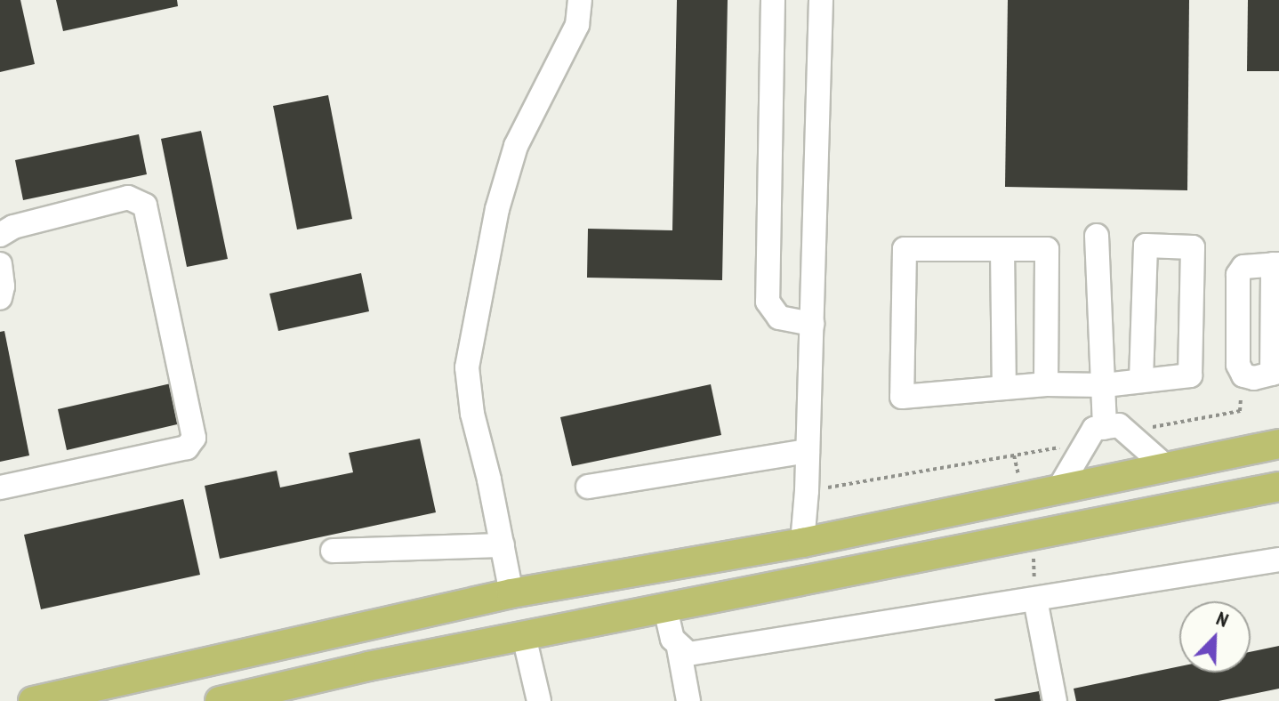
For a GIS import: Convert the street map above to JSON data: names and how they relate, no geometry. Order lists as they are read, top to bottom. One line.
{"north":"top right"}
